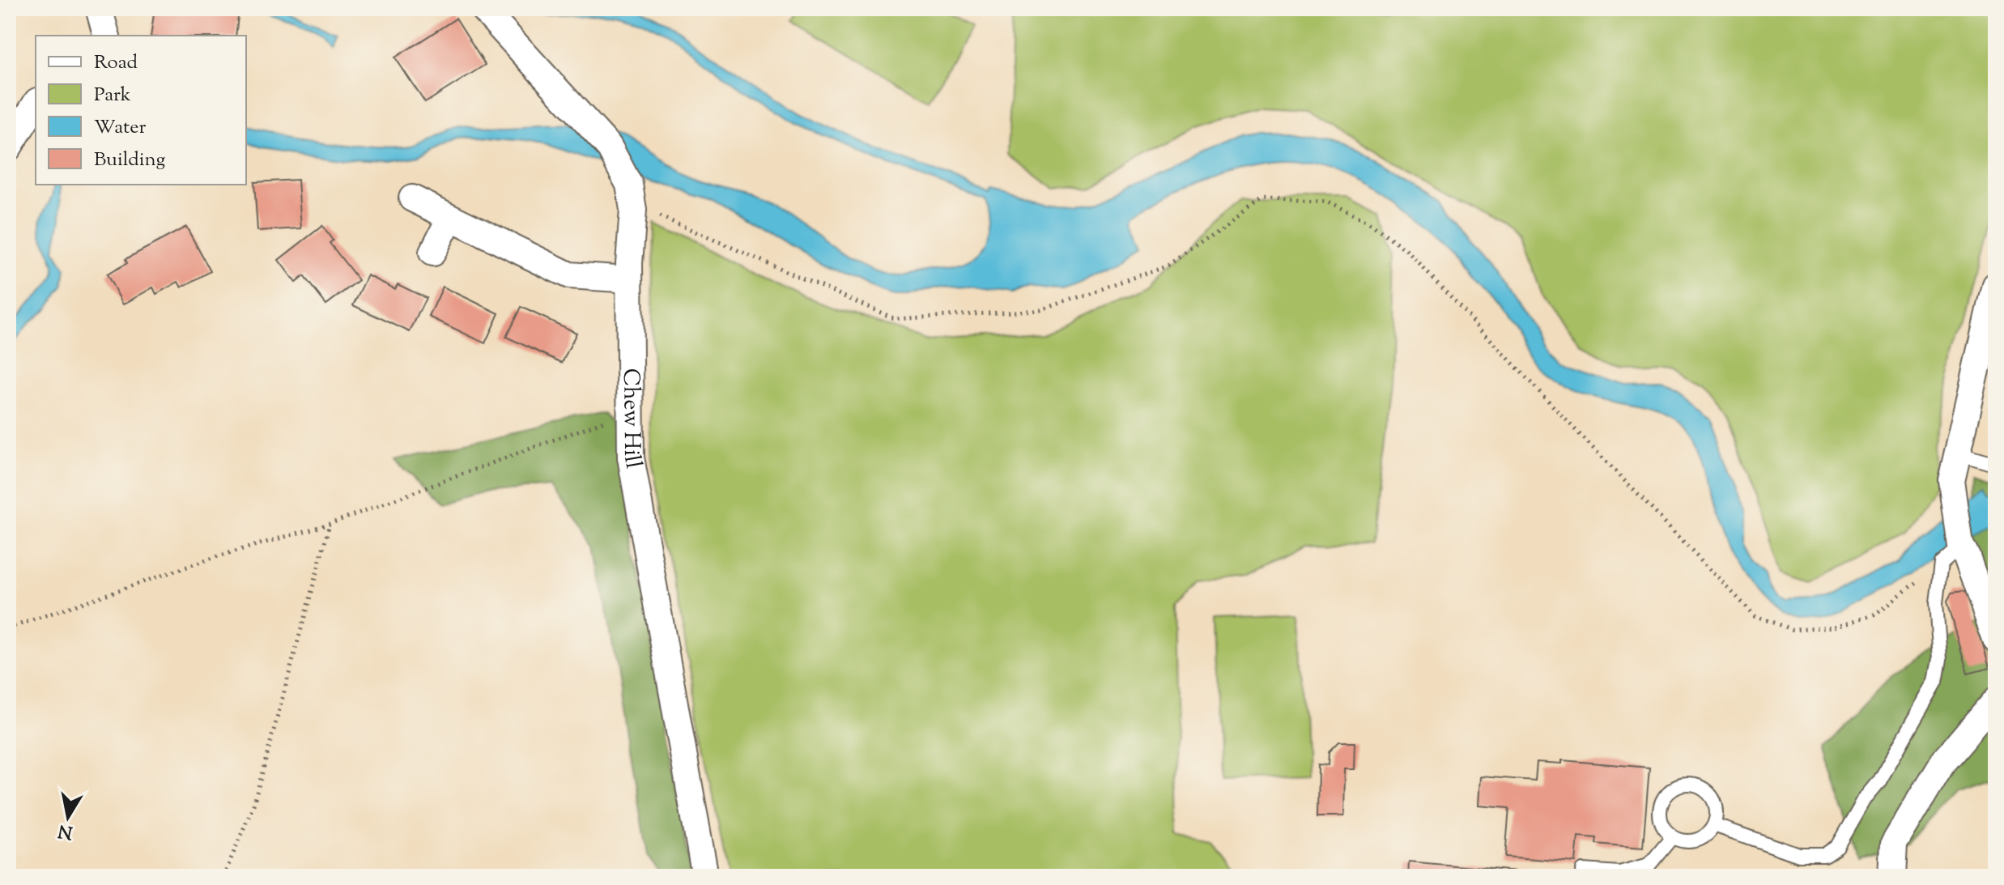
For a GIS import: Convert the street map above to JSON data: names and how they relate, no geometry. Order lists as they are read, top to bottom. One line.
{"streets":{"street":["Chew Hill"]},"legend":["Road","Park","Water","Building"],"north":"bottom"}
